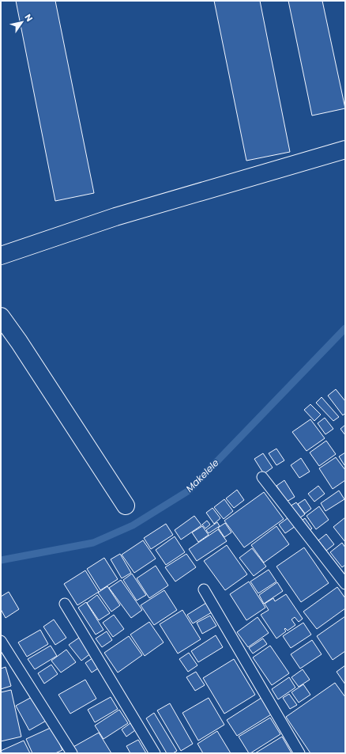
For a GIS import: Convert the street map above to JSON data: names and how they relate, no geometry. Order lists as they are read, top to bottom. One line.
{"water":["Makelele"],"north":"top right"}
